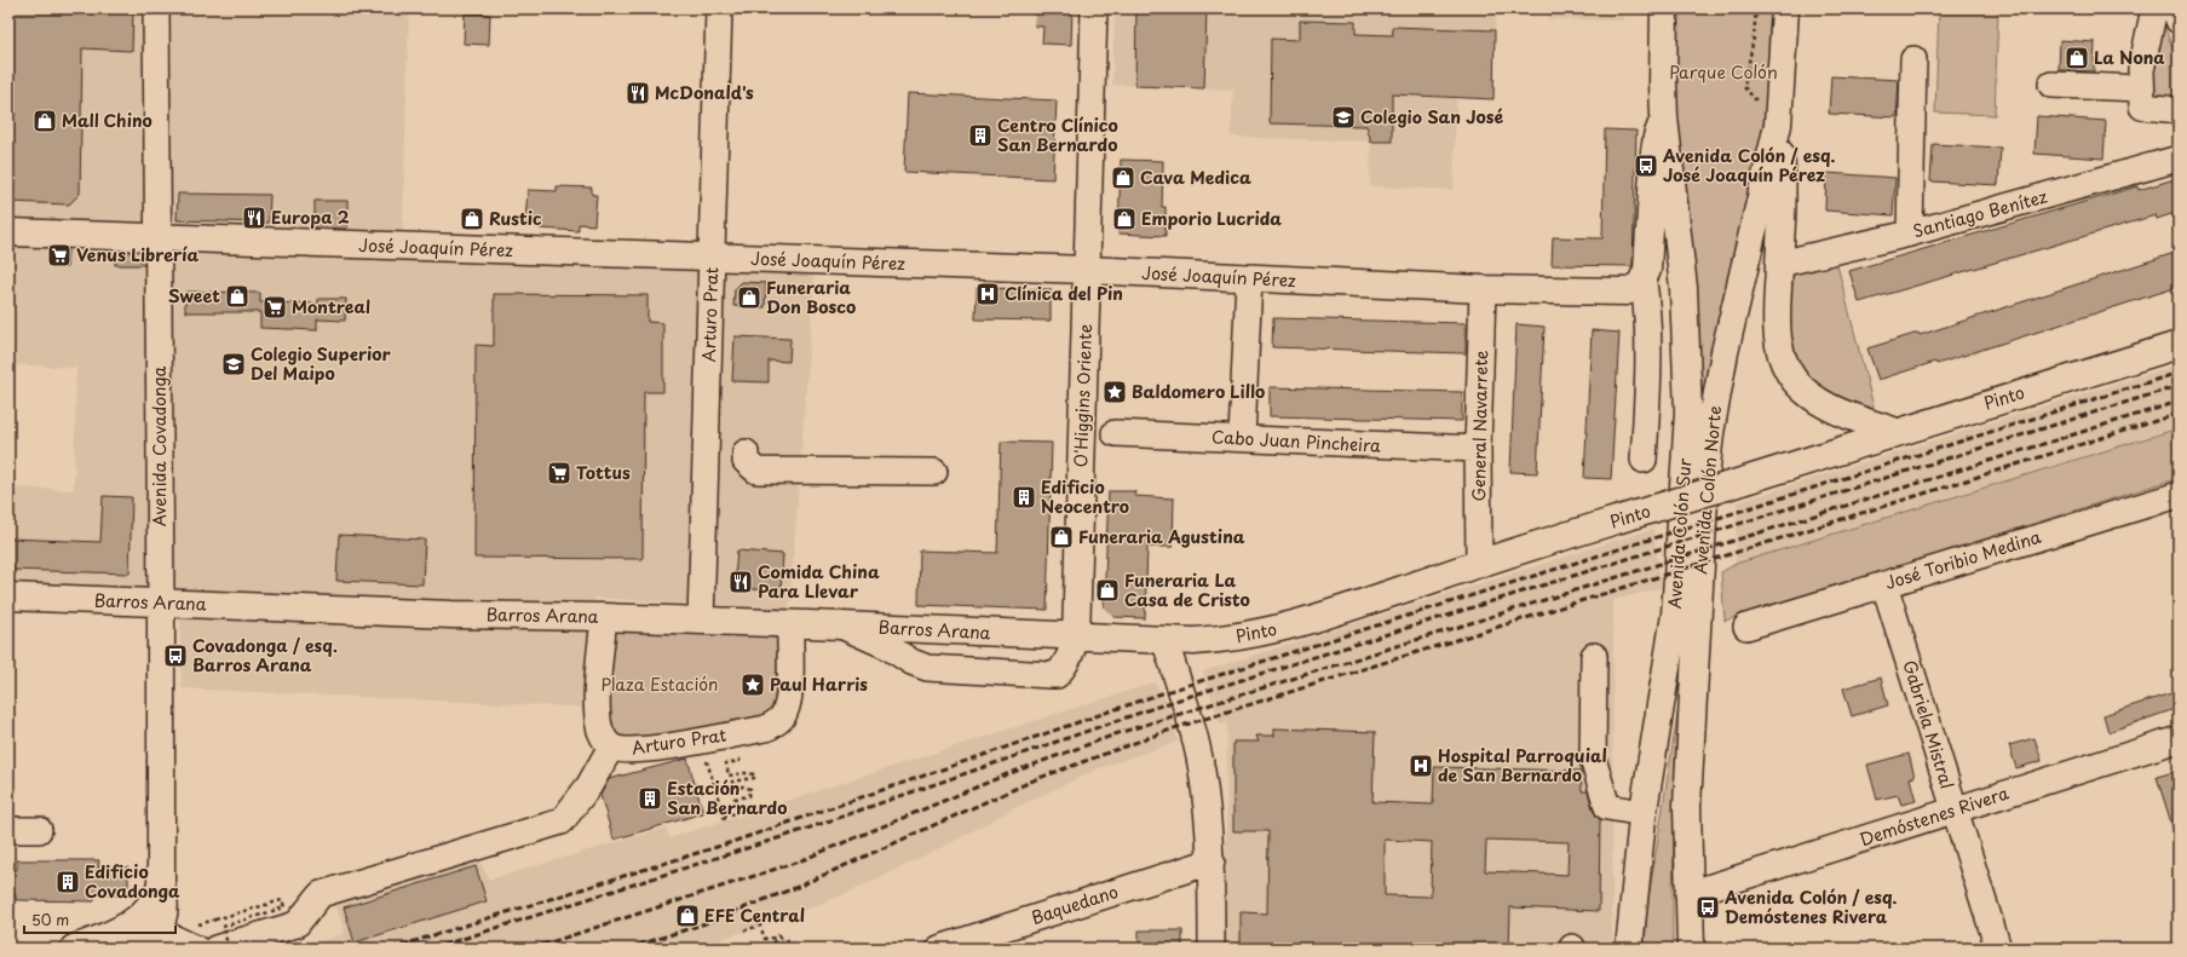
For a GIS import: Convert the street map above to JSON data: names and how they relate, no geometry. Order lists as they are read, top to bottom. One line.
{"streets":{"main road":["José Joaquín Pérez","O'Higgins Oriente","Pinto","Avenida Covadonga","Avenida Colón Norte","Avenida Colón Sur","Barros Arana"],"street":["Santiago Benítez","Arturo Prat","General Navarrete","Cabo Juan Pincheira","José Toribio Medina","Gabriela Mistral","Demóstenes Rivera","Baquedano"]},"crossings":[["José Joaquín Pérez","Arturo Prat"],["José Joaquín Pérez","O'Higgins Oriente"],["José Joaquín Pérez","General Navarrete"],["José Joaquín Pérez","Avenida Covadonga"],["José Joaquín Pérez","Avenida Colón Sur"],["Arturo Prat","Barros Arana"],["O'Higgins Oriente","Pinto"],["O'Higgins Oriente","Barros Arana"],["Pinto","General Navarrete"],["Pinto","Barros Arana"],["General Navarrete","Cabo Juan Pincheira"],["Avenida Covadonga","Barros Arana"],["Avenida Colón Norte","Demóstenes Rivera"],["José Toribio Medina","Gabriela Mistral"],["Gabriela Mistral","Demóstenes Rivera"]],"parks":["Parque Colón","Plaza Estación"],"places":{"shop":["La Nona","Mall Chino","Cava Medica","Rustic","Emporio Lucrida","Sweet","Funeraria Don Bosco","Funeraria Agustina","Funeraria La Casa de Cristo","EFE Central"],"restaurant":["McDonald's","Europa 2","Comida China Para Llevar"],"school or university":["Colegio San José","Colegio Superior Del Maipo"],"building":["Centro Clínico San Bernardo","Edificio Neocentro","Estación San Bernardo","Edificio Covadonga"],"bus stop":["Avenida Colón / esq. José Joaquín Pérez","Covadonga / esq. Barros Arana","Avenida Colón / esq. Demóstenes Rivera"],"supermarket":["Venus Librería","Montreal","Tottus"],"hospital":["Clínica del Pin","Hospital Parroquial de San Bernardo"],"place":["Baldomero Lillo","Paul Harris"]},"scale_bar":"50 m"}
